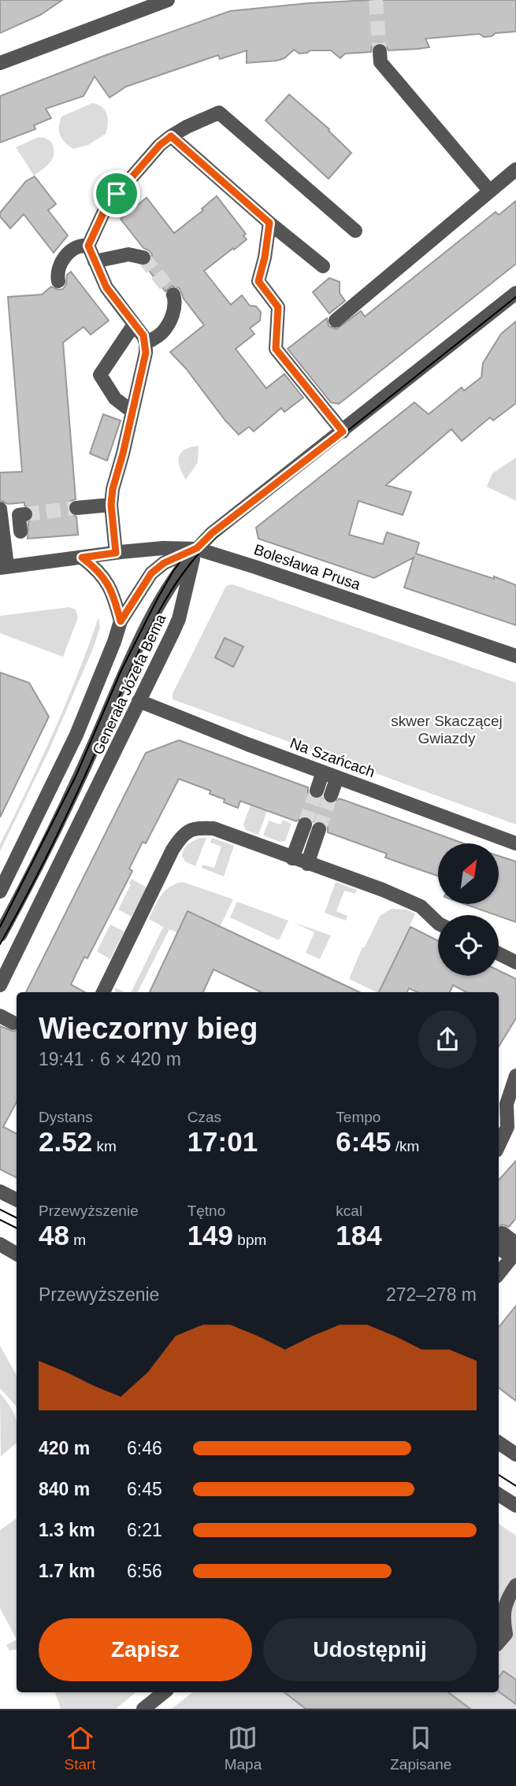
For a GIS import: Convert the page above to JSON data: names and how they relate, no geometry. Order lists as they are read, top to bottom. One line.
{"streets":{"street":["Bolesława Prusa","Generała Józefa Bema","Na Szańcach"]},"crossings":[["Bolesława Prusa","Generała Józefa Bema"],["Generała Józefa Bema","Na Szańcach"]],"parks":["skwer Skaczącej Gwiazdy"],"north":"top right","page":{"heading":["Wieczorny bieg","19:41 · 6 × 420 m"],"stats":[["Dystans","2.52 km"],["Czas","17:01"],["Tempo","6:45 /km"],["Przewyższenie","48 m"],["Tętno","149 bpm"],["kcal","184"]],"chart":["Przewyższenie","272–278 m"],"list":[{"name":"420 m","note":"6:46"},{"name":"840 m","note":"6:45"},{"name":"1.3 km","note":"6:21"},{"name":"1.7 km","note":"6:56"}],"buttons":["Zapisz","Udostępnij"],"tabs":["Start","Mapa","Zapisane"]}}
